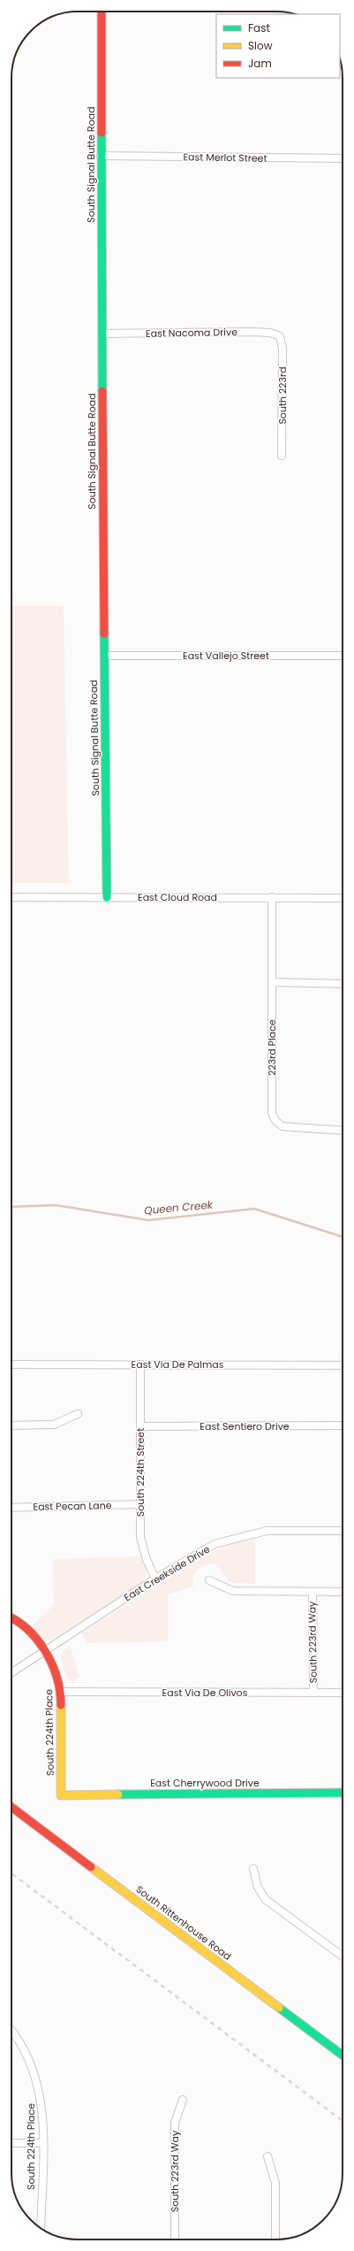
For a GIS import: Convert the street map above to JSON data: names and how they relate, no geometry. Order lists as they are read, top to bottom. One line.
{"streets":{"street":["East Merlot Street","South Signal Butte Road","East Nacoma Drive","South 223rd","East Vallejo Street","East Cloud Road","223rd Place","East Via De Palmas","East Sentiero Drive","South 224th Street","East Pecan Lane","East Creekside Drive","South 223rd Way","East Via De Olivos","South 224th Place","East Cherrywood Drive","South Rittenhouse Road"]},"crossings":[["East Merlot Street","South Signal Butte Road"],["South Signal Butte Road","East Nacoma Drive"],["South Signal Butte Road","East Vallejo Street"],["South Signal Butte Road","East Cloud Road"],["East Nacoma Drive","South 223rd"],["East Cloud Road","223rd Place"],["East Via De Palmas","South 224th Street"],["East Sentiero Drive","South 224th Street"],["South 224th Street","East Pecan Lane"],["South 224th Street","East Creekside Drive"],["East Creekside Drive","South 224th Place"],["South 223rd Way","East Via De Olivos"],["East Via De Olivos","South 224th Place"],["South 224th Place","East Cherrywood Drive"]],"water":["Queen Creek"],"legend":["Fast","Slow","Jam"]}
